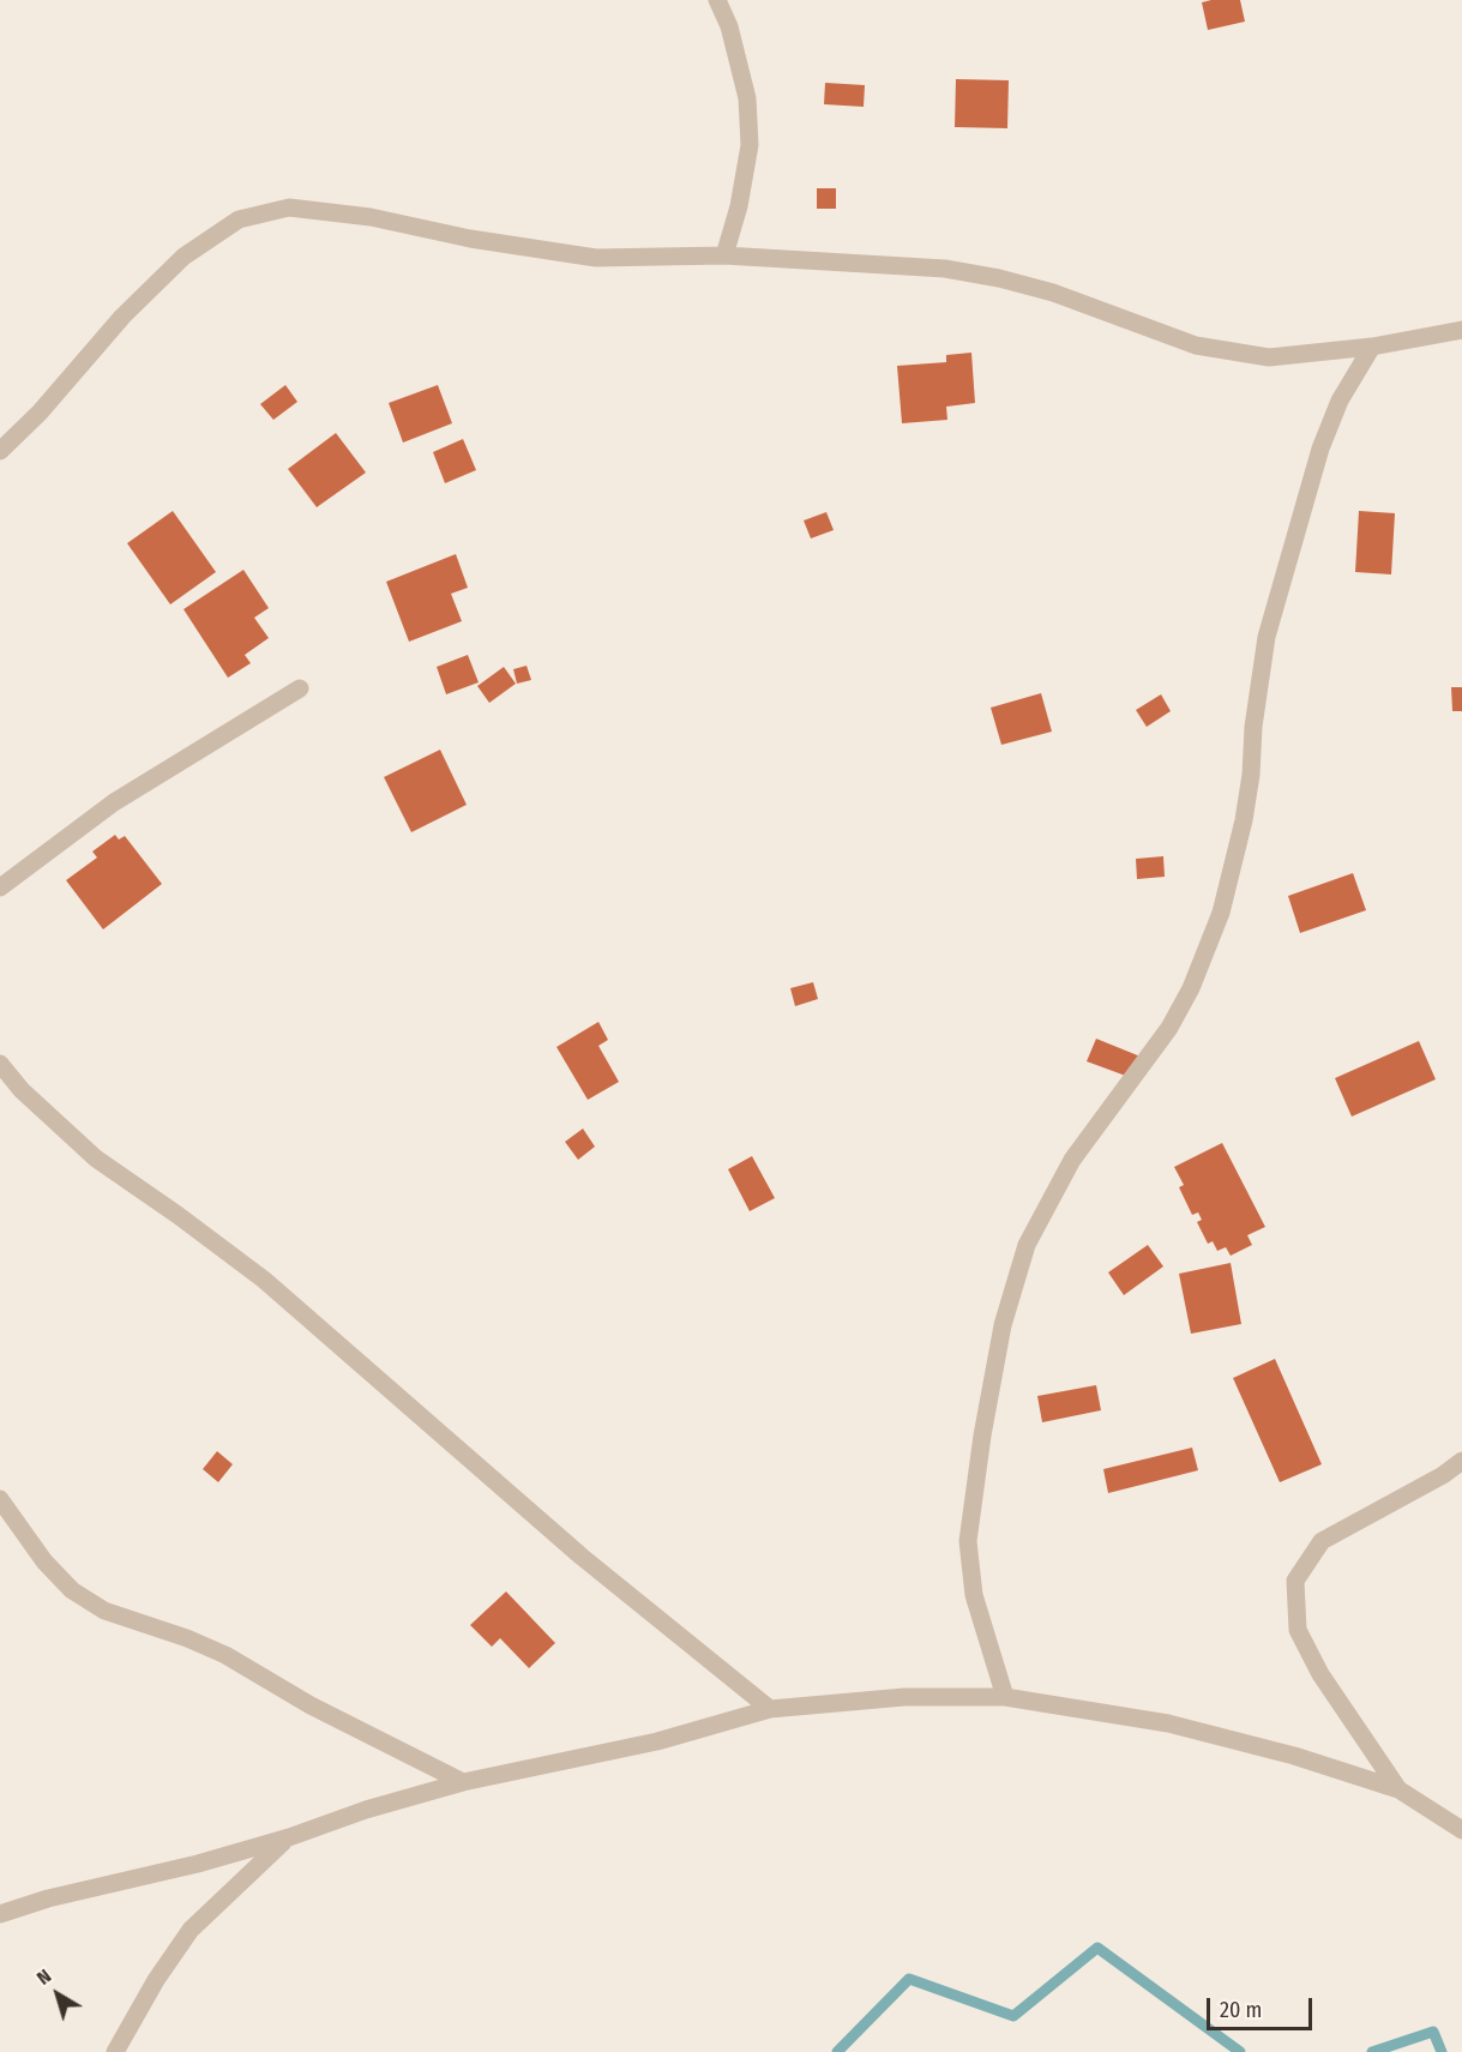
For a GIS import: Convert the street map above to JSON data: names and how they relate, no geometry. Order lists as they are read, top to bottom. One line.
{"scale_bar":"20 m","north":"top left"}
